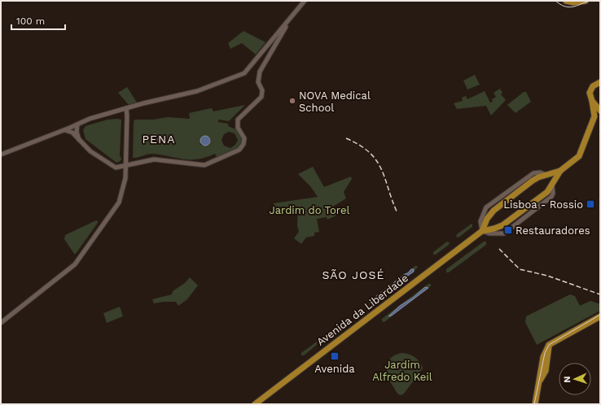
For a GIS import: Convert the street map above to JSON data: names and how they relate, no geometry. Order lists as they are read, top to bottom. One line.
{"streets":{"main road":["Avenida da Liberdade"]},"districts":["PENA","SÃO JOSÉ"],"parks":["Jardim do Torel","Jardim Alfredo Keil"],"places":{"other":["NOVA Medical School"],"transit":["Lisboa - Rossio","Restauradores","Avenida"]},"scale_bar":"100 m","north":"left"}
